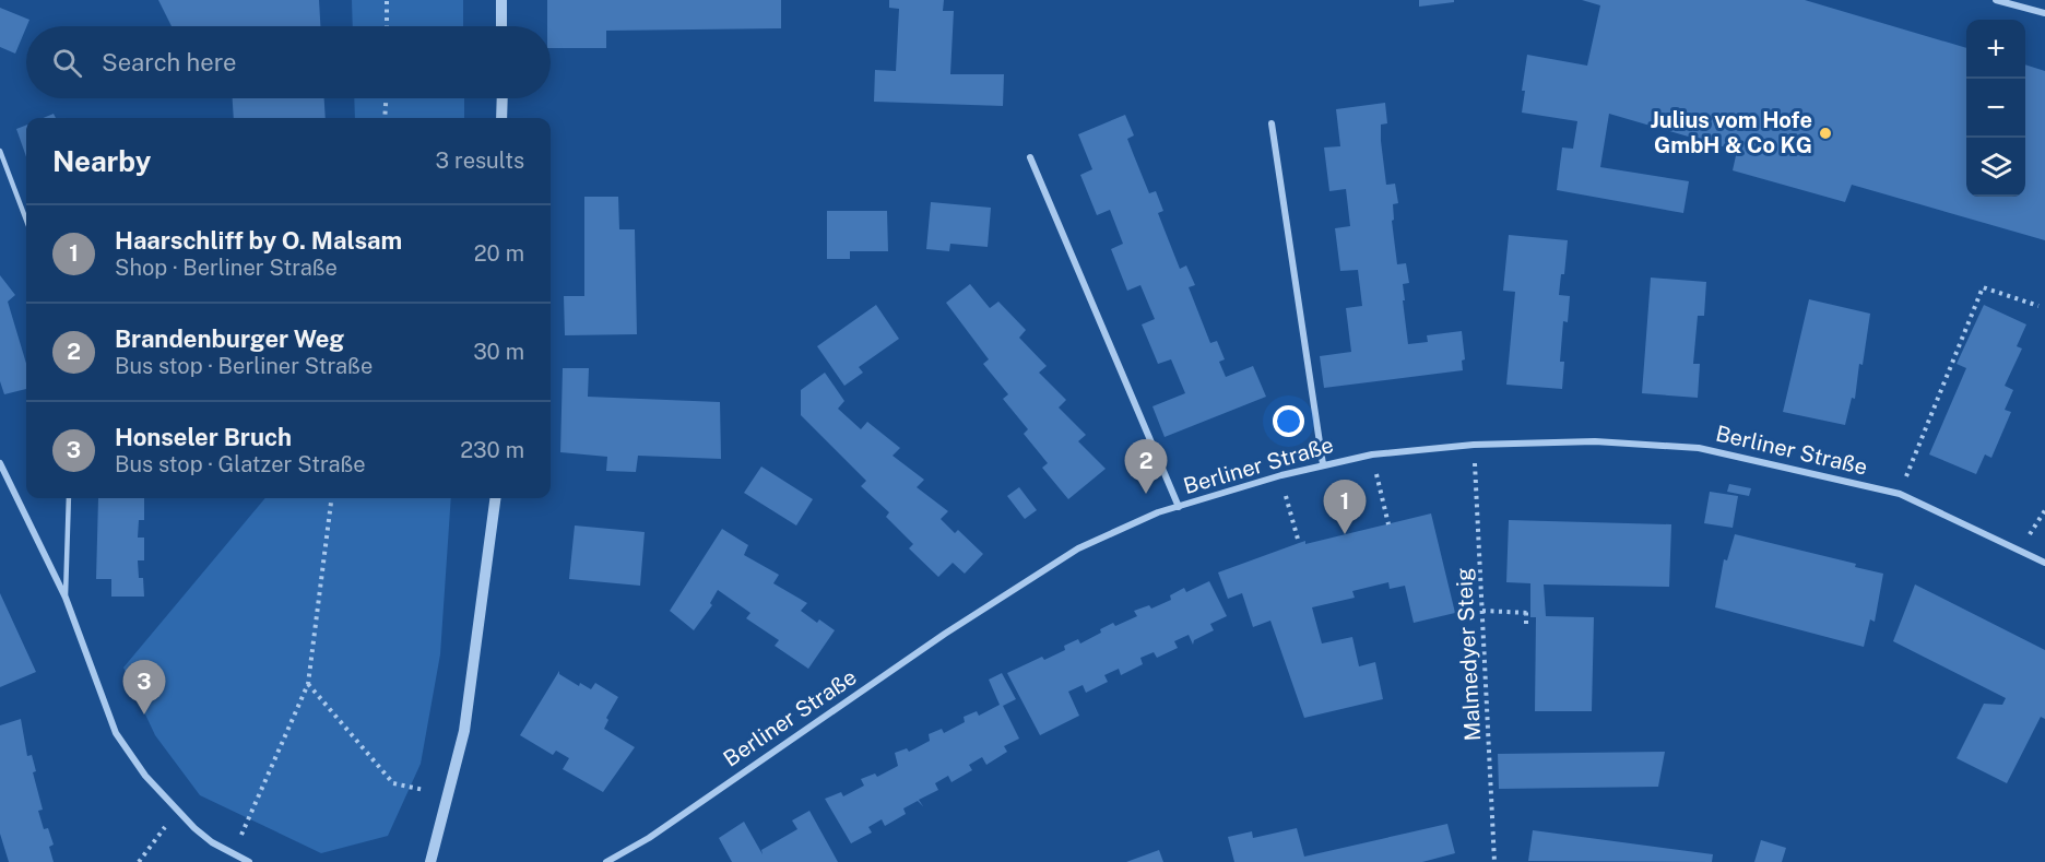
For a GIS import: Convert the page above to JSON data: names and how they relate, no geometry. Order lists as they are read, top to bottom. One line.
{"streets":{"street":["Berliner Straße"],"path":["Malmedyer Steig"]},"crossings":[["Berliner Straße","Malmedyer Steig"]],"places":["Julius vom Hofe GmbH & Co KG"],"page":{"map_buttons":["+","−"],"search":"Search here","heading":["Nearby","3 results"],"list":[{"mark":"1","name":"Haarschliff by O. Malsam","note":"Shop · Berliner Straße","value":"20 m"},{"mark":"2","name":"Brandenburger Weg","note":"Bus stop · Berliner Straße","value":"30 m"},{"mark":"3","name":"Honseler Bruch","note":"Bus stop · Glatzer Straße","value":"230 m"}],"pins":["2","1","3"]}}
